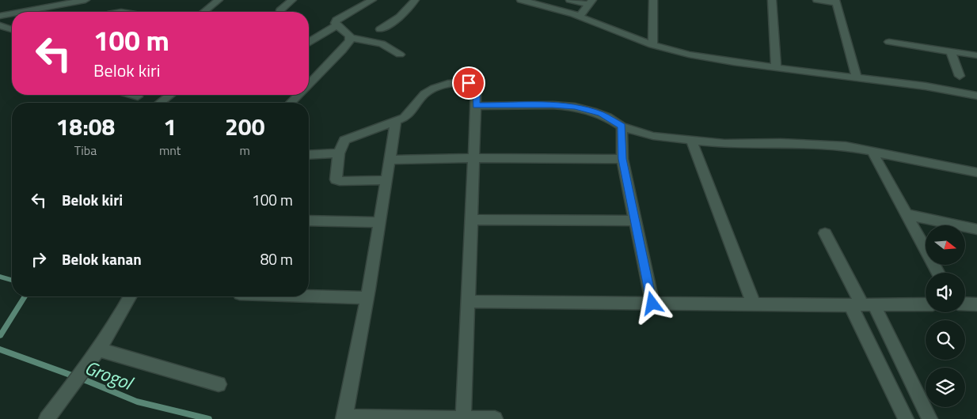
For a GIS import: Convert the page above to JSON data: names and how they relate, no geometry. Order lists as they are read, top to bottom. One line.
{"water":["Grogol"],"north":"right","page":{"turn":["100 m","Belok kiri"],"eta":["18:08","Tiba","1","mnt","200","m"],"list":[{"name":"Belok kiri","value":"100 m"},{"name":"Belok kanan","value":"80 m"}]}}
